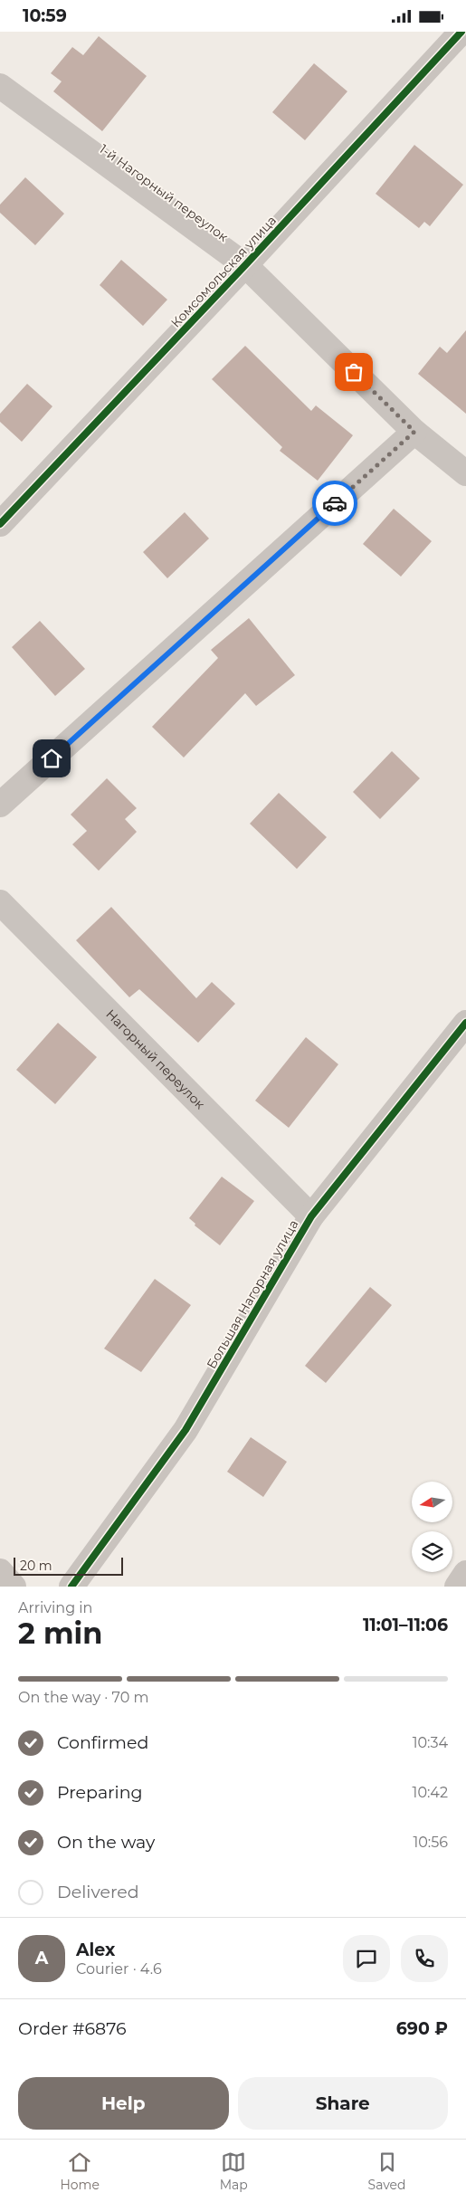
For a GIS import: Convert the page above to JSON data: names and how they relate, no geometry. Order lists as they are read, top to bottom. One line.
{"streets":{"street":["1-й Нагорный переулок","Комсомольская улица","Нагорный переулок","Большая Нагорная улица"]},"crossings":[["1-й Нагорный переулок","Комсомольская улица"],["Нагорный переулок","Большая Нагорная улица"]],"scale_bar":"20 m","north":"left","page":{"status":"10:59","scale":"20 m","heading":["2 min","Arriving in","11:01–11:06"],"panel":["Alex","Courier · 4.6","Order #6876","690 ₽"],"bar":"On the way · 70 m","list":[["Confirmed","10:34"],["Preparing","10:42"],["On the way","10:56"],"Delivered"],"round":"A","buttons":["Help","Share"],"tabs":["Home","Map","Saved"]}}
